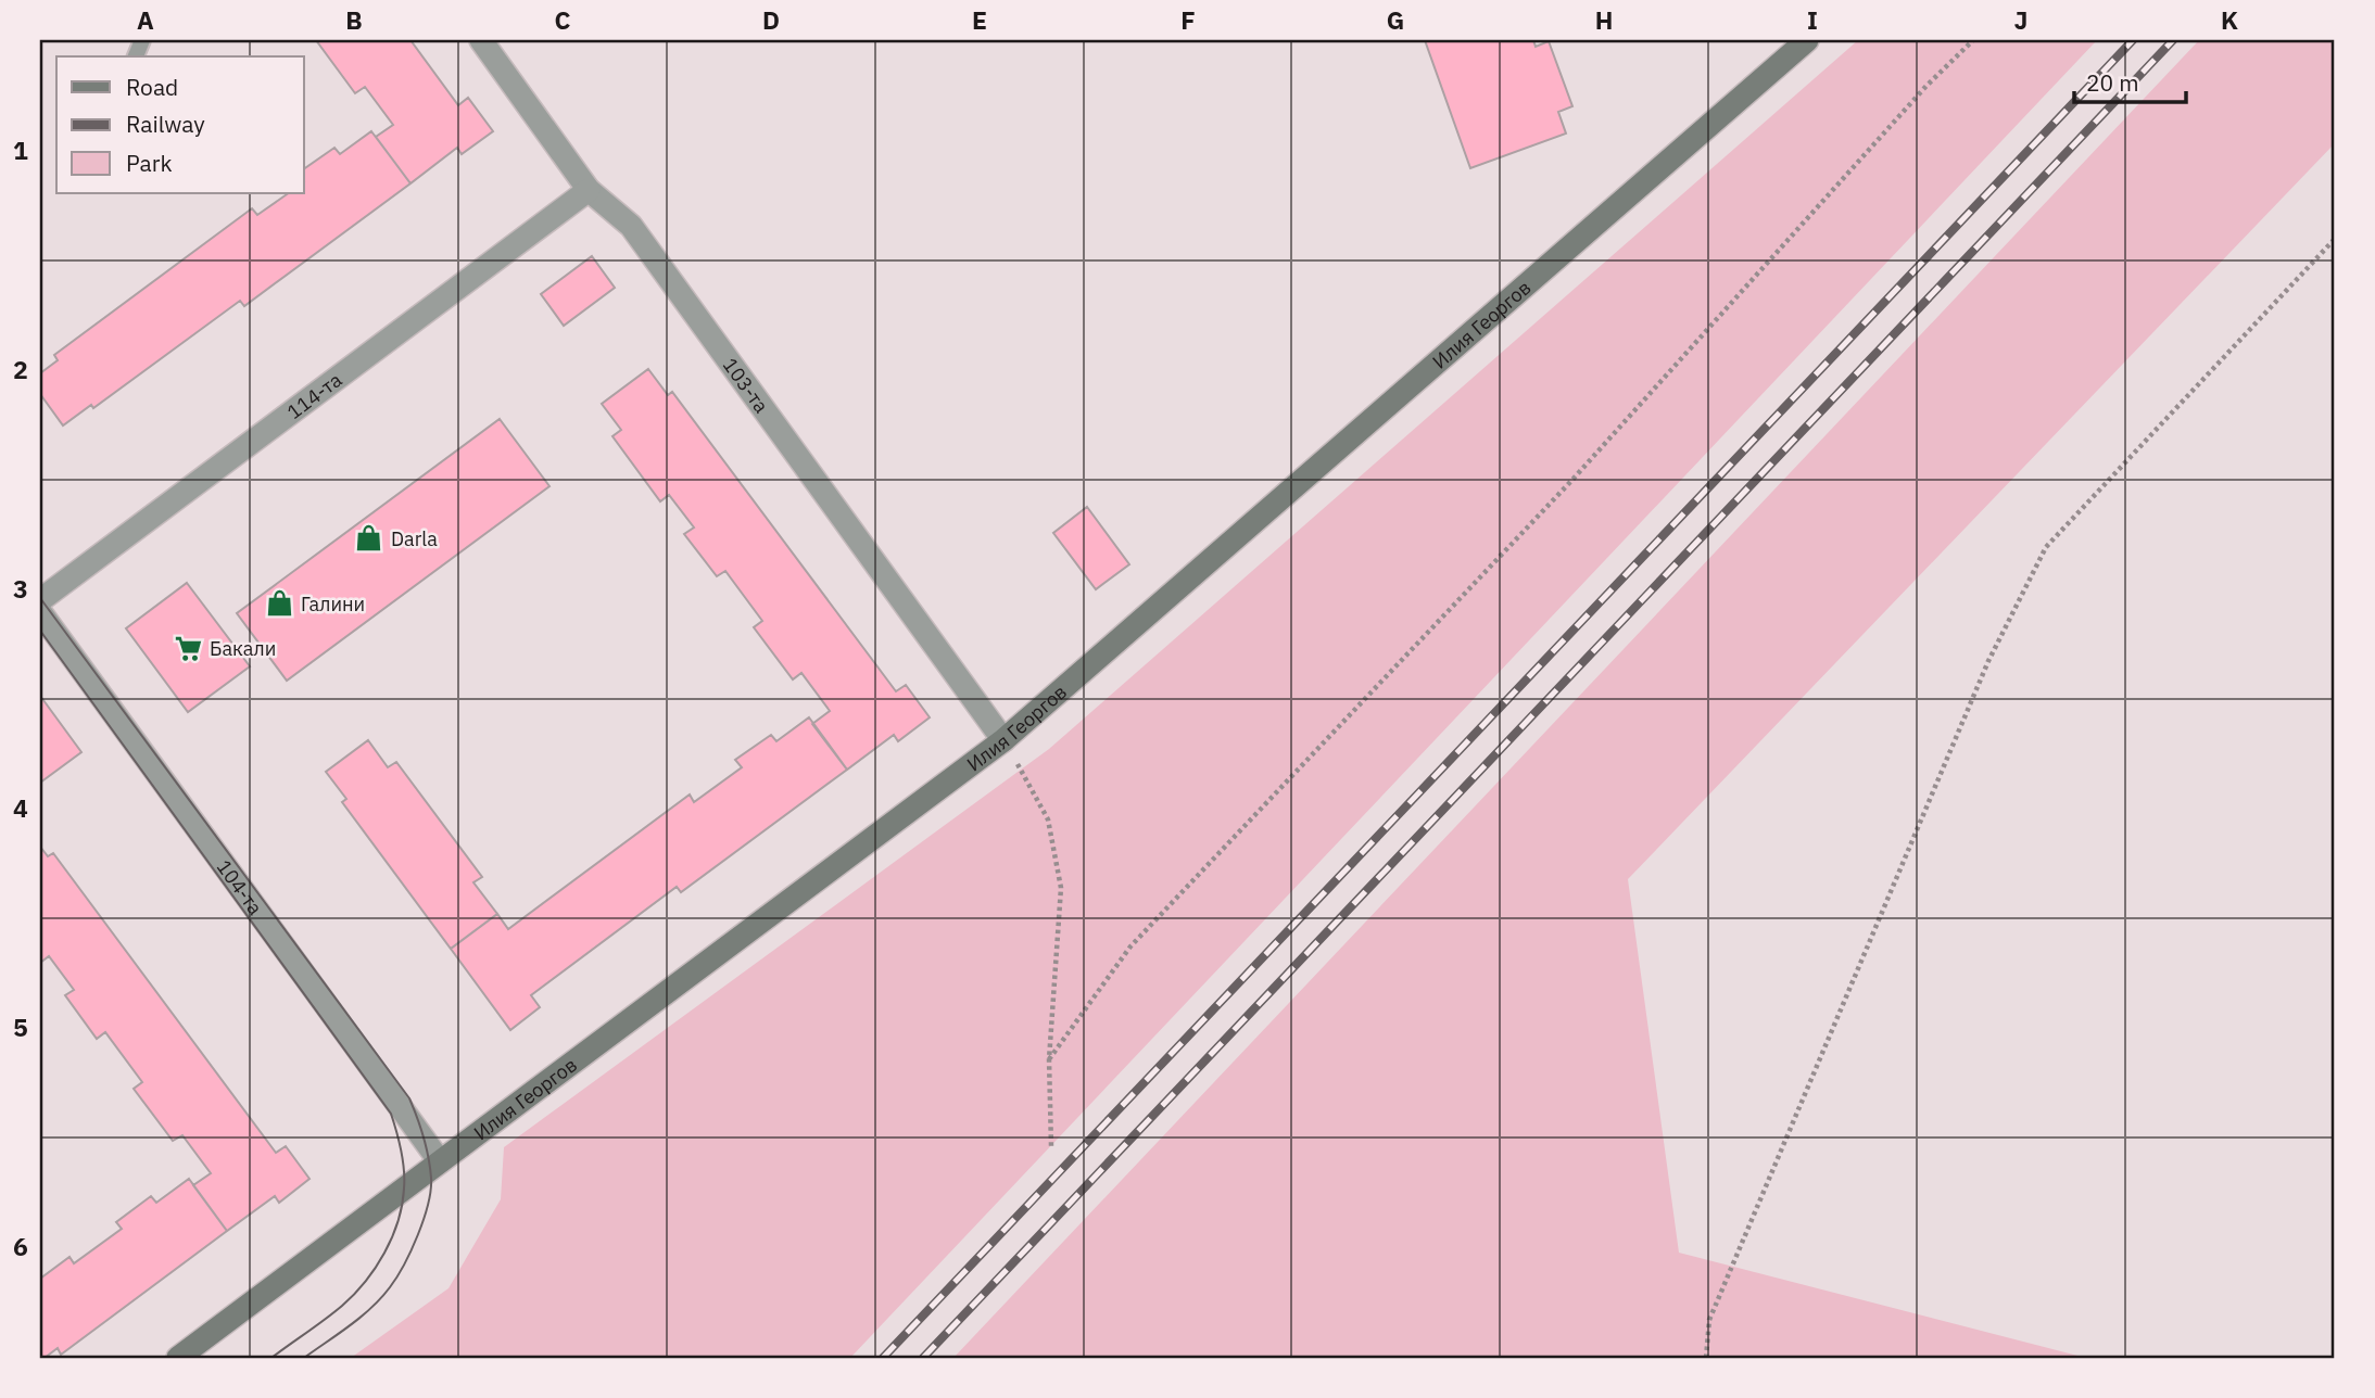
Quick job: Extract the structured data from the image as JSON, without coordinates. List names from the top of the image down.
{
  "streets": {
    "street": [
      "Илия Георгов",
      "103-та",
      "114-та",
      "104-та"
    ]
  },
  "crossings": [
    ["Илия Георгов", "103-та"],
    ["Илия Георгов", "104-та"],
    ["103-та", "114-та"]
  ],
  "places": {
    "shop": ["Darla", "Галини"],
    "supermarket": ["Бакали"]
  },
  "legend": ["Road", "Railway", "Park"],
  "scale_bar": "20 m",
  "grid": {
    "columns": [
      "A",
      "B",
      "C",
      "D",
      "E",
      "F",
      "G",
      "H",
      "I",
      "J",
      "K"
    ],
    "rows": [
      "1",
      "2",
      "3",
      "4",
      "5",
      "6"
    ]
  }
}
